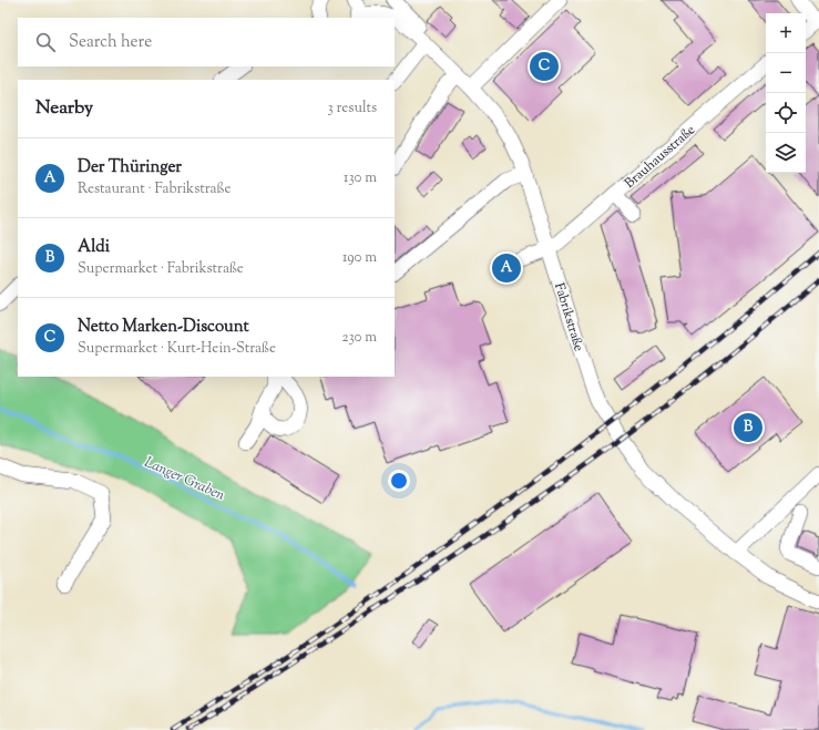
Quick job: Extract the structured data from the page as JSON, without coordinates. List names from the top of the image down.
{
  "streets": {
    "street": ["Brauhausstraße", "Fabrikstraße"]
  },
  "crossings": [
    ["Brauhausstraße", "Fabrikstraße"]
  ],
  "water": ["Langer Graben"],
  "page": {
    "map_buttons": ["+", "−"],
    "search": "Search here",
    "pins": ["C", "A", "B"],
    "heading": ["Nearby", "3 results"],
    "list": [
      {
        "mark": "A",
        "name": "Der Thüringer",
        "note": "Restaurant · Fabrikstraße",
        "value": "130 m"
      },
      {
        "mark": "B",
        "name": "Aldi",
        "note": "Supermarket · Fabrikstraße",
        "value": "190 m"
      },
      {
        "mark": "C",
        "name": "Netto Marken-Discount",
        "note": "Supermarket · Kurt-Hein-Straße",
        "value": "230 m"
      }
    ]
  }
}
